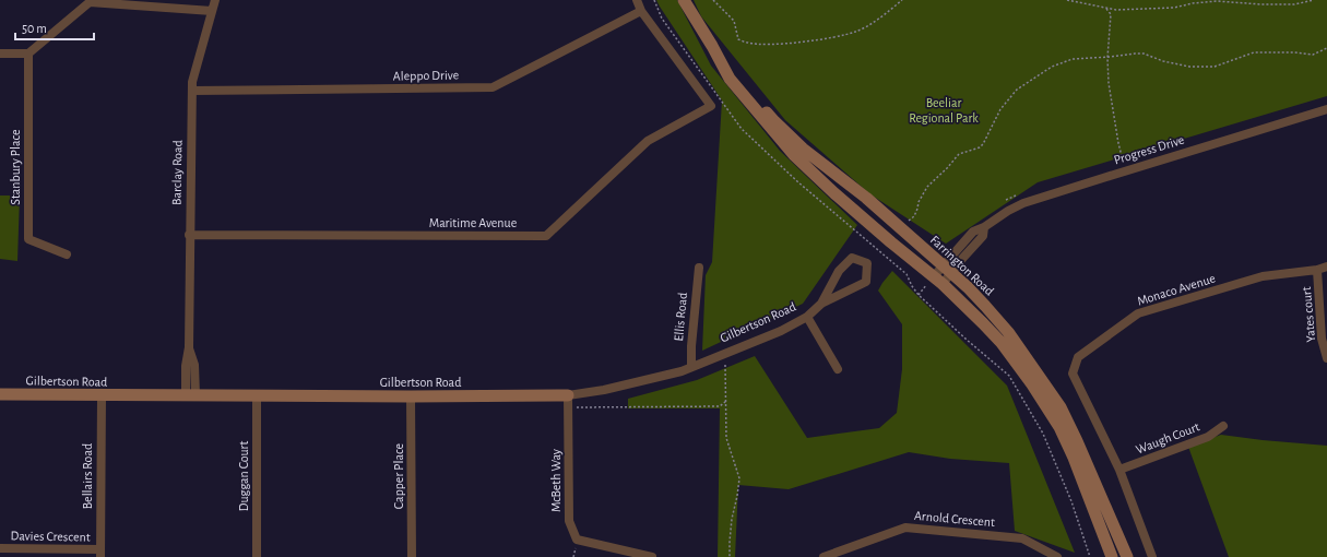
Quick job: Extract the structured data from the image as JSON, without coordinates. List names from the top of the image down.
{
  "streets": {
    "main road": ["Farrington Road", "Gilbertson Road"],
    "street": [
      "Aleppo Drive",
      "Progress Drive",
      "Stanbury Place",
      "Barclay Road",
      "Maritime Avenue",
      "Monaco Avenue",
      "Yates court",
      "Ellis Road",
      "Waugh Court",
      "Bellairs Road",
      "Duggan Court",
      "Capper Place",
      "McBeth Way",
      "Arnold Crescent",
      "Davies Crescent"
    ]
  },
  "crossings": [
    ["Aleppo Drive", "Barclay Road"],
    ["Aleppo Drive", "Maritime Avenue"],
    ["Progress Drive", "Farrington Road"],
    ["Barclay Road", "Maritime Avenue"],
    ["Barclay Road", "Gilbertson Road"],
    ["Monaco Avenue", "Yates court"],
    ["Monaco Avenue", "Waugh Court"],
    ["Ellis Road", "Gilbertson Road"],
    ["Gilbertson Road", "Bellairs Road"],
    ["Gilbertson Road", "Duggan Court"],
    ["Gilbertson Road", "Capper Place"],
    ["Gilbertson Road", "McBeth Way"],
    ["Bellairs Road", "Davies Crescent"]
  ],
  "parks": ["Beeliar Regional Park"],
  "scale_bar": "50 m"
}
